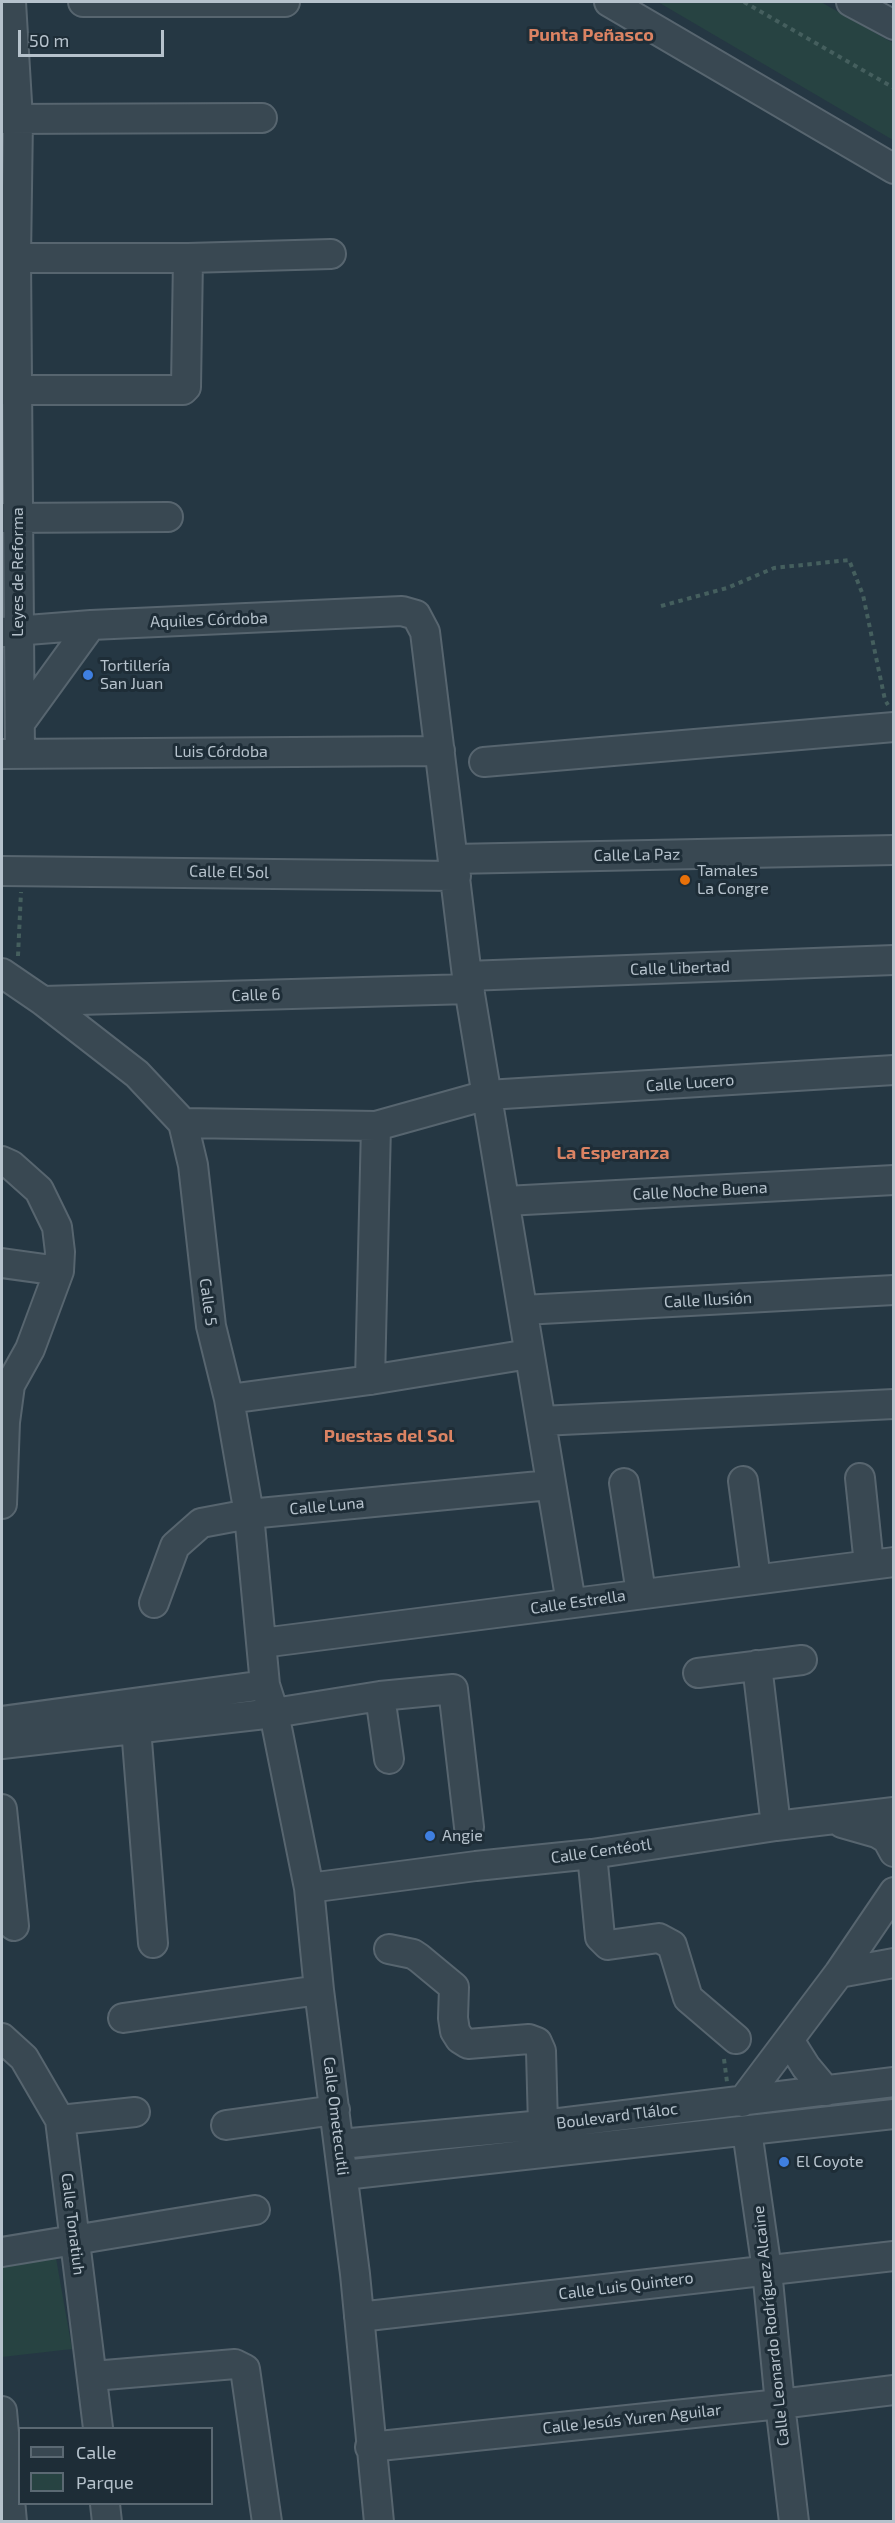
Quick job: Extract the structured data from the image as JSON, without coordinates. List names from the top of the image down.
{
  "streets": {
    "street": [
      "Leyes de Reforma",
      "Aquiles Córdoba",
      "Luis Córdoba",
      "Calle La Paz",
      "Calle El Sol",
      "Calle Libertad",
      "Calle 6",
      "Calle Lucero",
      "Calle Noche Buena",
      "Calle Ilusión",
      "Calle 5",
      "Calle Luna",
      "Calle Estrella",
      "Calle Centéotl",
      "Calle Ometecutli",
      "Boulevard Tláloc",
      "Calle Tonatiuh",
      "Calle Luis Quintero",
      "Calle Leonardo Rodríguez Alcaine",
      "Calle Jesús Yuren Aguilar"
    ]
  },
  "crossings": [
    ["Leyes de Reforma", "Aquiles Córdoba"],
    ["Leyes de Reforma", "Luis Córdoba"],
    ["Aquiles Córdoba", "Luis Córdoba"],
    ["Calle La Paz", "Calle El Sol"],
    ["Calle Libertad", "Calle 6"],
    ["Calle Lucero", "Calle 5"],
    ["Calle 5", "Calle Luna"],
    ["Calle 5", "Calle Estrella"],
    ["Calle 5", "Calle Ometecutli"],
    ["Calle Centéotl", "Calle Ometecutli"],
    ["Calle Ometecutli", "Boulevard Tláloc"],
    ["Calle Ometecutli", "Calle Luis Quintero"],
    ["Calle Ometecutli", "Calle Jesús Yuren Aguilar"],
    ["Boulevard Tláloc", "Calle Leonardo Rodríguez Alcaine"],
    ["Calle Luis Quintero", "Calle Leonardo Rodríguez Alcaine"],
    ["Calle Leonardo Rodríguez Alcaine", "Calle Jesús Yuren Aguilar"]
  ],
  "districts": ["Punta Peñasco", "La Esperanza", "Puestas del Sol"],
  "places": [
    "Tortillería San Juan",
    "Tamales La Congre",
    "Angie",
    "El Coyote"
  ],
  "legend": ["Calle", "Parque"],
  "scale_bar": "50 m"
}
